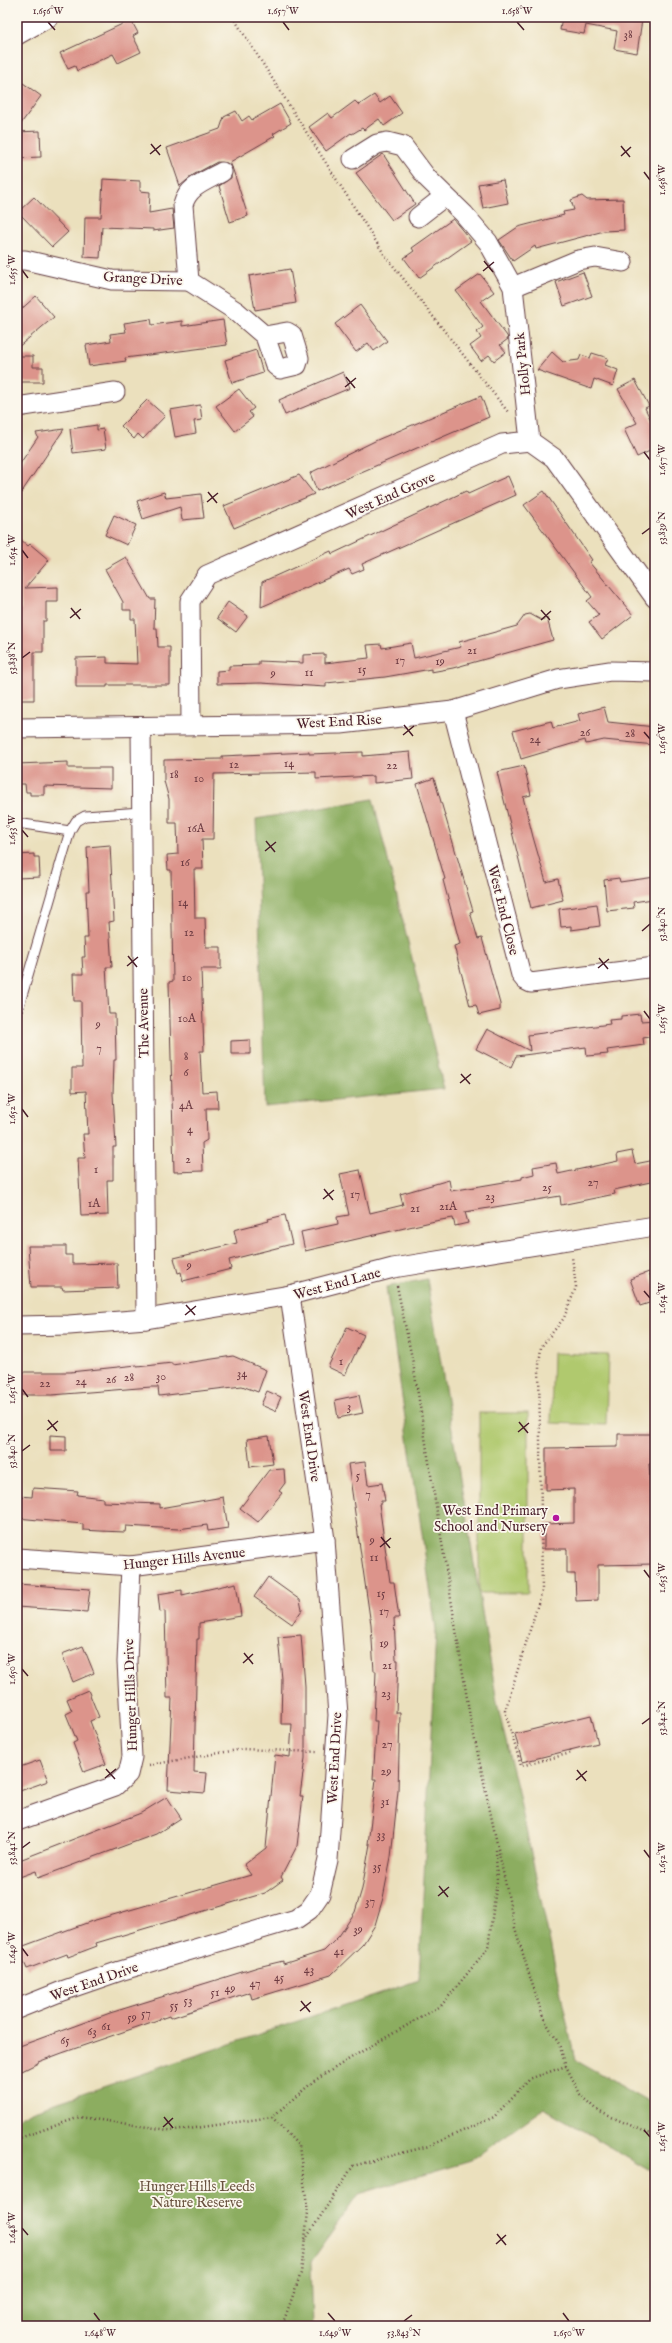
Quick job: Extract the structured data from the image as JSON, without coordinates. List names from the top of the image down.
{
  "streets": {
    "street": [
      "Grange Drive",
      "Holly Park",
      "West End Grove",
      "West End Rise",
      "West End Close",
      "The Avenue",
      "West End Lane",
      "West End Drive",
      "Hunger Hills Avenue",
      "Hunger Hills Drive"
    ]
  },
  "crossings": [
    ["Holly Park", "West End Grove"],
    ["West End Grove", "West End Rise"],
    ["West End Rise", "West End Close"],
    ["West End Rise", "The Avenue"],
    ["The Avenue", "West End Lane"],
    ["West End Lane", "West End Drive"],
    ["West End Drive", "Hunger Hills Avenue"],
    ["Hunger Hills Avenue", "Hunger Hills Drive"]
  ],
  "parks": ["Hunger Hills Leeds Nature Reserve"],
  "places": ["West End Primary School and Nursery"],
  "house_numbers": [
    "38",
    "21",
    "17",
    "19",
    "15",
    "11",
    "9",
    "26",
    "28",
    "24",
    "14",
    "12",
    "22",
    "18",
    "10",
    "16A",
    "16",
    "14",
    "12",
    "10",
    "10A",
    "9",
    "7",
    "8",
    "6",
    "4A",
    "4",
    "2",
    "1",
    "27",
    "25",
    "17",
    "23",
    "1A",
    "21A",
    "21",
    "9",
    "1",
    "34",
    "30",
    "28",
    "26",
    "24",
    "22",
    "3",
    "5",
    "7",
    "9",
    "11",
    "15",
    "17",
    "19",
    "21",
    "23",
    "27",
    "29",
    "31",
    "33",
    "35",
    "37",
    "39",
    "41",
    "43",
    "45",
    "47",
    "49",
    "51",
    "53",
    "55",
    "57",
    "59",
    "61",
    "63",
    "65"
  ],
  "coordinates": [
    "1.656°W",
    "1.657°W",
    "1.658°W",
    "1.655°W",
    "53.839°N",
    "1.654°W",
    "53.838°N",
    "1.653°W",
    "53.840°N",
    "1.652°W",
    "1.651°W",
    "1.650°W",
    "53.842°N",
    "53.841°N",
    "1.649°W",
    "1.648°W",
    "53.843°N"
  ]
}
